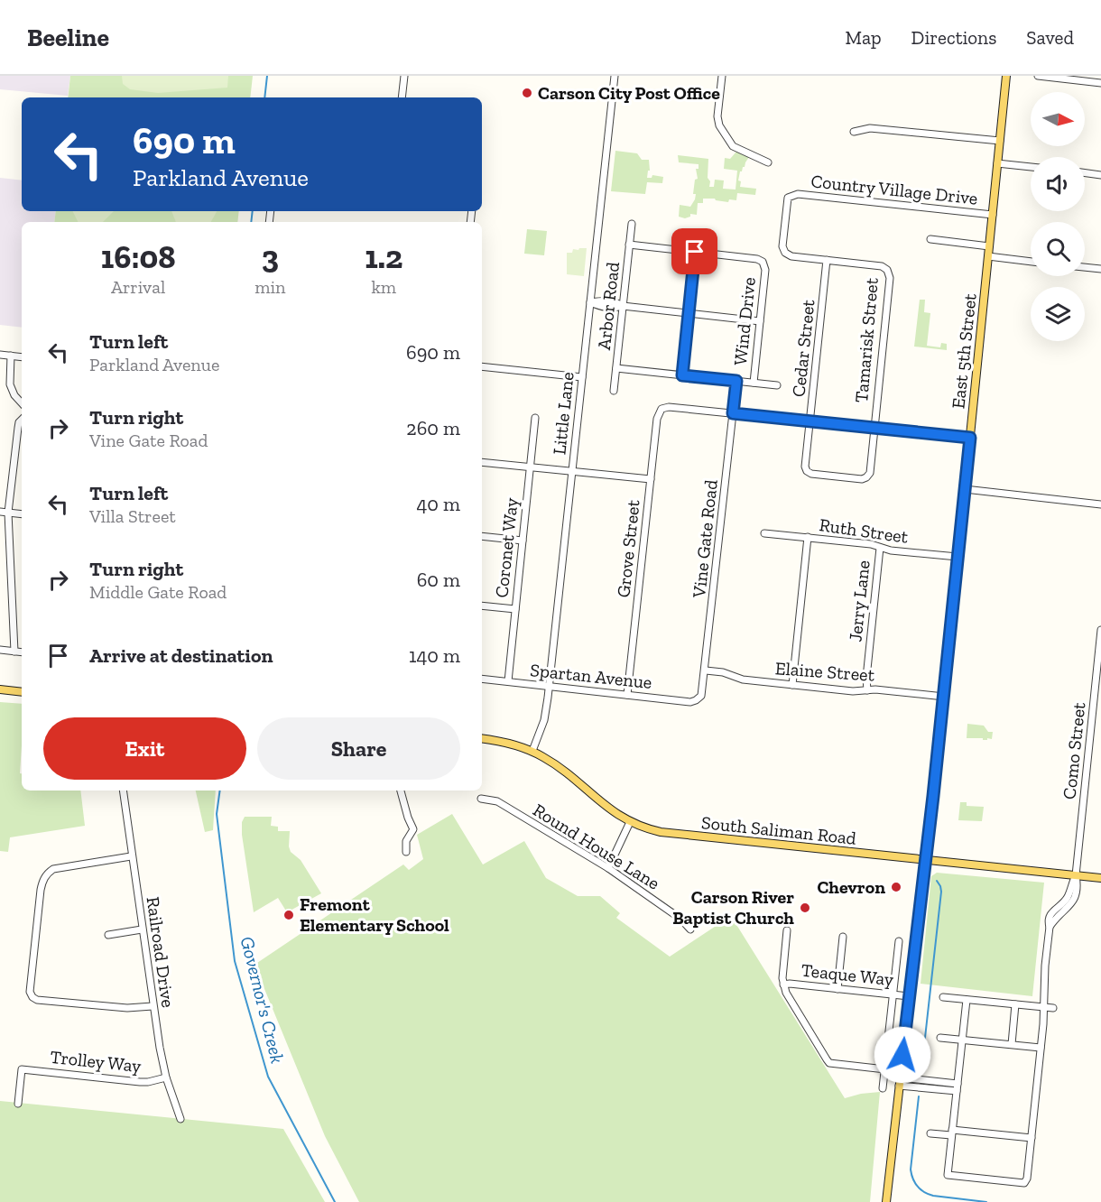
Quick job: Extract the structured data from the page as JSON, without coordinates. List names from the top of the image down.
{
  "streets": {
    "main road": ["East 5th Street", "South Saliman Road"],
    "street": [
      "Country Village Drive",
      "Arbor Road",
      "Wind Drive",
      "Tamarisk Street",
      "Cedar Street",
      "Little Lane",
      "Ruth Street",
      "Vine Gate Road",
      "Coronet Way",
      "Grove Street",
      "Jerry Lane",
      "Elaine Street",
      "Spartan Avenue",
      "Como Street",
      "Round House Lane",
      "Railroad Drive",
      "Teaque Way",
      "Trolley Way"
    ]
  },
  "crossings": [
    ["Country Village Drive", "Tamarisk Street"],
    ["Country Village Drive", "Cedar Street"],
    ["Country Village Drive", "East 5th Street"],
    ["Tamarisk Street", "Cedar Street"],
    ["East 5th Street", "Ruth Street"],
    ["East 5th Street", "Elaine Street"],
    ["East 5th Street", "South Saliman Road"],
    ["East 5th Street", "Teaque Way"],
    ["Little Lane", "Spartan Avenue"],
    ["Little Lane", "South Saliman Road"],
    ["Ruth Street", "Jerry Lane"],
    ["Vine Gate Road", "Grove Street"],
    ["Vine Gate Road", "Elaine Street"],
    ["Vine Gate Road", "Spartan Avenue"],
    ["Coronet Way", "Spartan Avenue"],
    ["Grove Street", "Spartan Avenue"],
    ["Jerry Lane", "Elaine Street"],
    ["Como Street", "South Saliman Road"],
    ["Railroad Drive", "Trolley Way"]
  ],
  "water": ["Governor's Creek"],
  "places": [
    "Carson City Post Office",
    "Chevron",
    "Carson River Baptist Church",
    "Fremont Elementary School"
  ],
  "north": "right",
  "page": {
    "header": "Beeline",
    "nav": ["Map", "Directions", "Saved"],
    "turn": ["690 m", "Parkland Avenue"],
    "eta": [
      "16:08",
      "Arrival",
      "3",
      "min",
      "1.2",
      "km"
    ],
    "list": [
      {
        "name": "Turn left",
        "note": "Parkland Avenue",
        "value": "690 m"
      },
      {
        "name": "Turn right",
        "note": "Vine Gate Road",
        "value": "260 m"
      },
      {
        "name": "Turn left",
        "note": "Villa Street",
        "value": "40 m"
      },
      {
        "name": "Turn right",
        "note": "Middle Gate Road",
        "value": "60 m"
      },
      {
        "name": "Arrive at destination",
        "value": "140 m"
      }
    ],
    "buttons": ["Exit", "Share"]
  }
}
